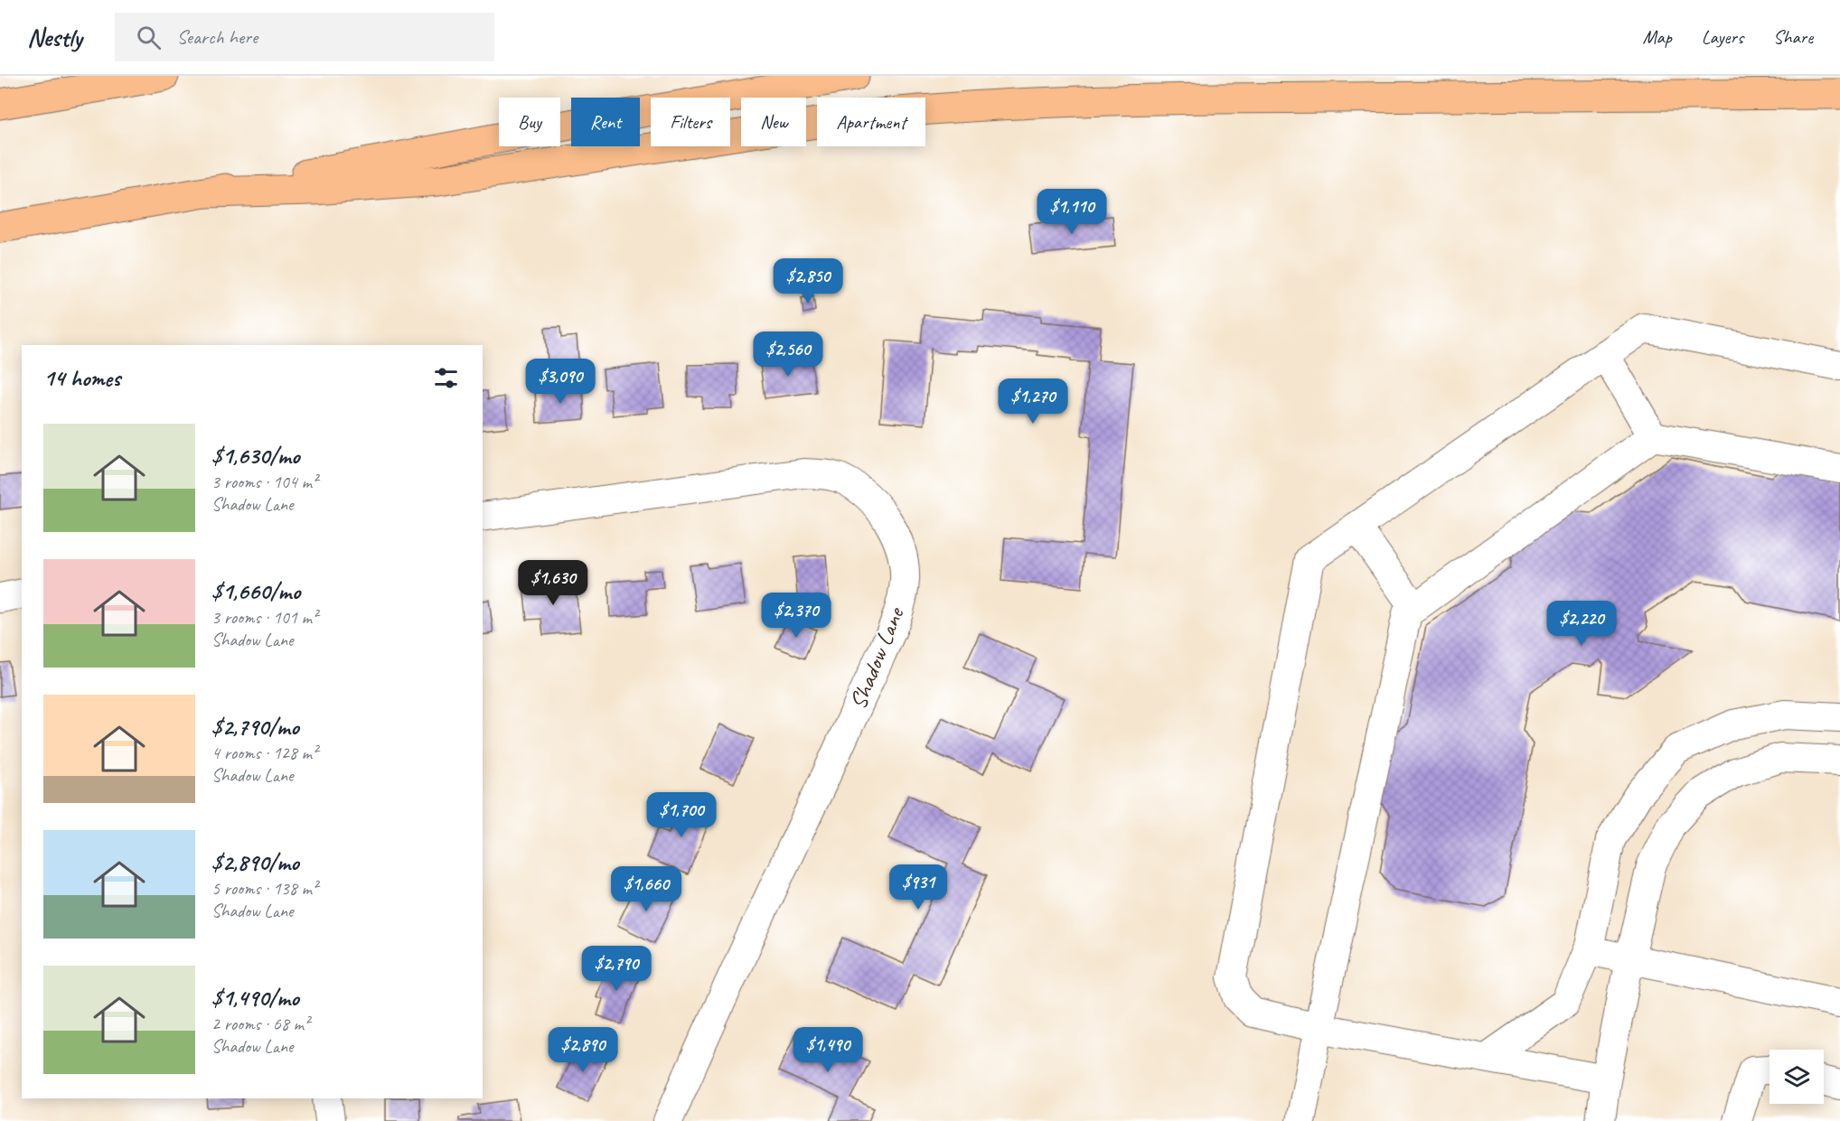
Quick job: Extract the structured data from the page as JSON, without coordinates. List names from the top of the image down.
{
  "streets": {
    "street": ["Shadow Lane"]
  },
  "page": {
    "header": "Nestly",
    "search": "Search here",
    "nav": ["Map", "Layers", "Share"],
    "chip": [
      "Buy",
      "Rent",
      "Filters",
      "New",
      "Apartment"
    ],
    "price": [
      "$1,110",
      "$2,850",
      "$2,560",
      "$3,090",
      "$1,270",
      "$1,630",
      "$2,370",
      "$2,220",
      "$1,700",
      "$931",
      "$1,660",
      "$2,790",
      "$2,890",
      "$1,490"
    ],
    "heading": "14 homes",
    "list": [
      {
        "name": "$1,630/mo",
        "note": "3 rooms · 104 m² · Shadow Lane"
      },
      {
        "name": "$1,660/mo",
        "note": "3 rooms · 101 m² · Shadow Lane"
      },
      {
        "name": "$2,790/mo",
        "note": "4 rooms · 128 m² · Shadow Lane"
      },
      {
        "name": "$2,890/mo",
        "note": "5 rooms · 138 m² · Shadow Lane"
      },
      {
        "name": "$1,490/mo",
        "note": "2 rooms · 68 m² · Shadow Lane"
      }
    ]
  }
}
